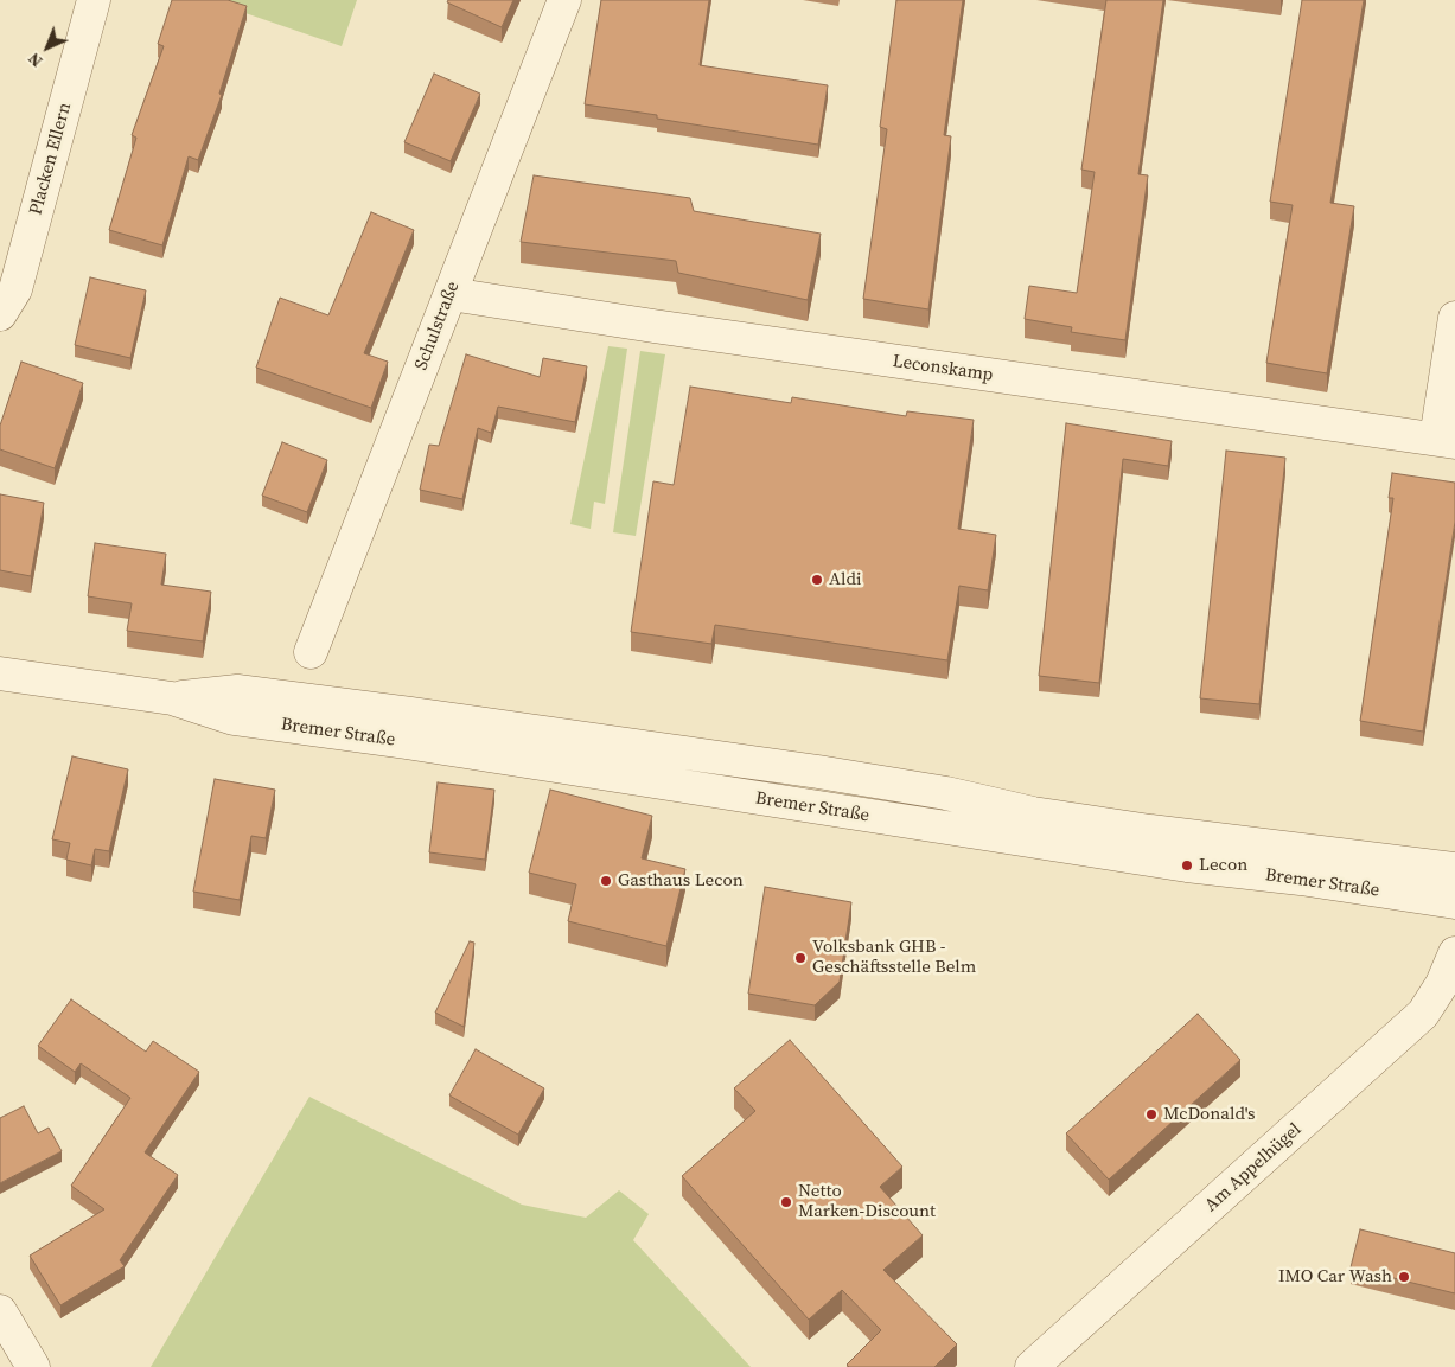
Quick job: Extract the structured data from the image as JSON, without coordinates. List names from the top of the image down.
{
  "streets": {
    "street": [
      "Placken Ellern",
      "Schulstraße",
      "Leconskamp",
      "Bremer Straße",
      "Am Appelhügel"
    ]
  },
  "crossings": [
    ["Schulstraße", "Leconskamp"]
  ],
  "places": [
    "Aldi",
    "Lecon",
    "Gasthaus Lecon",
    "Volksbank GHB - Geschäftsstelle Belm",
    "McDonald's",
    "Netto Marken-Discount",
    "IMO Car Wash"
  ],
  "north": "bottom left"
}
